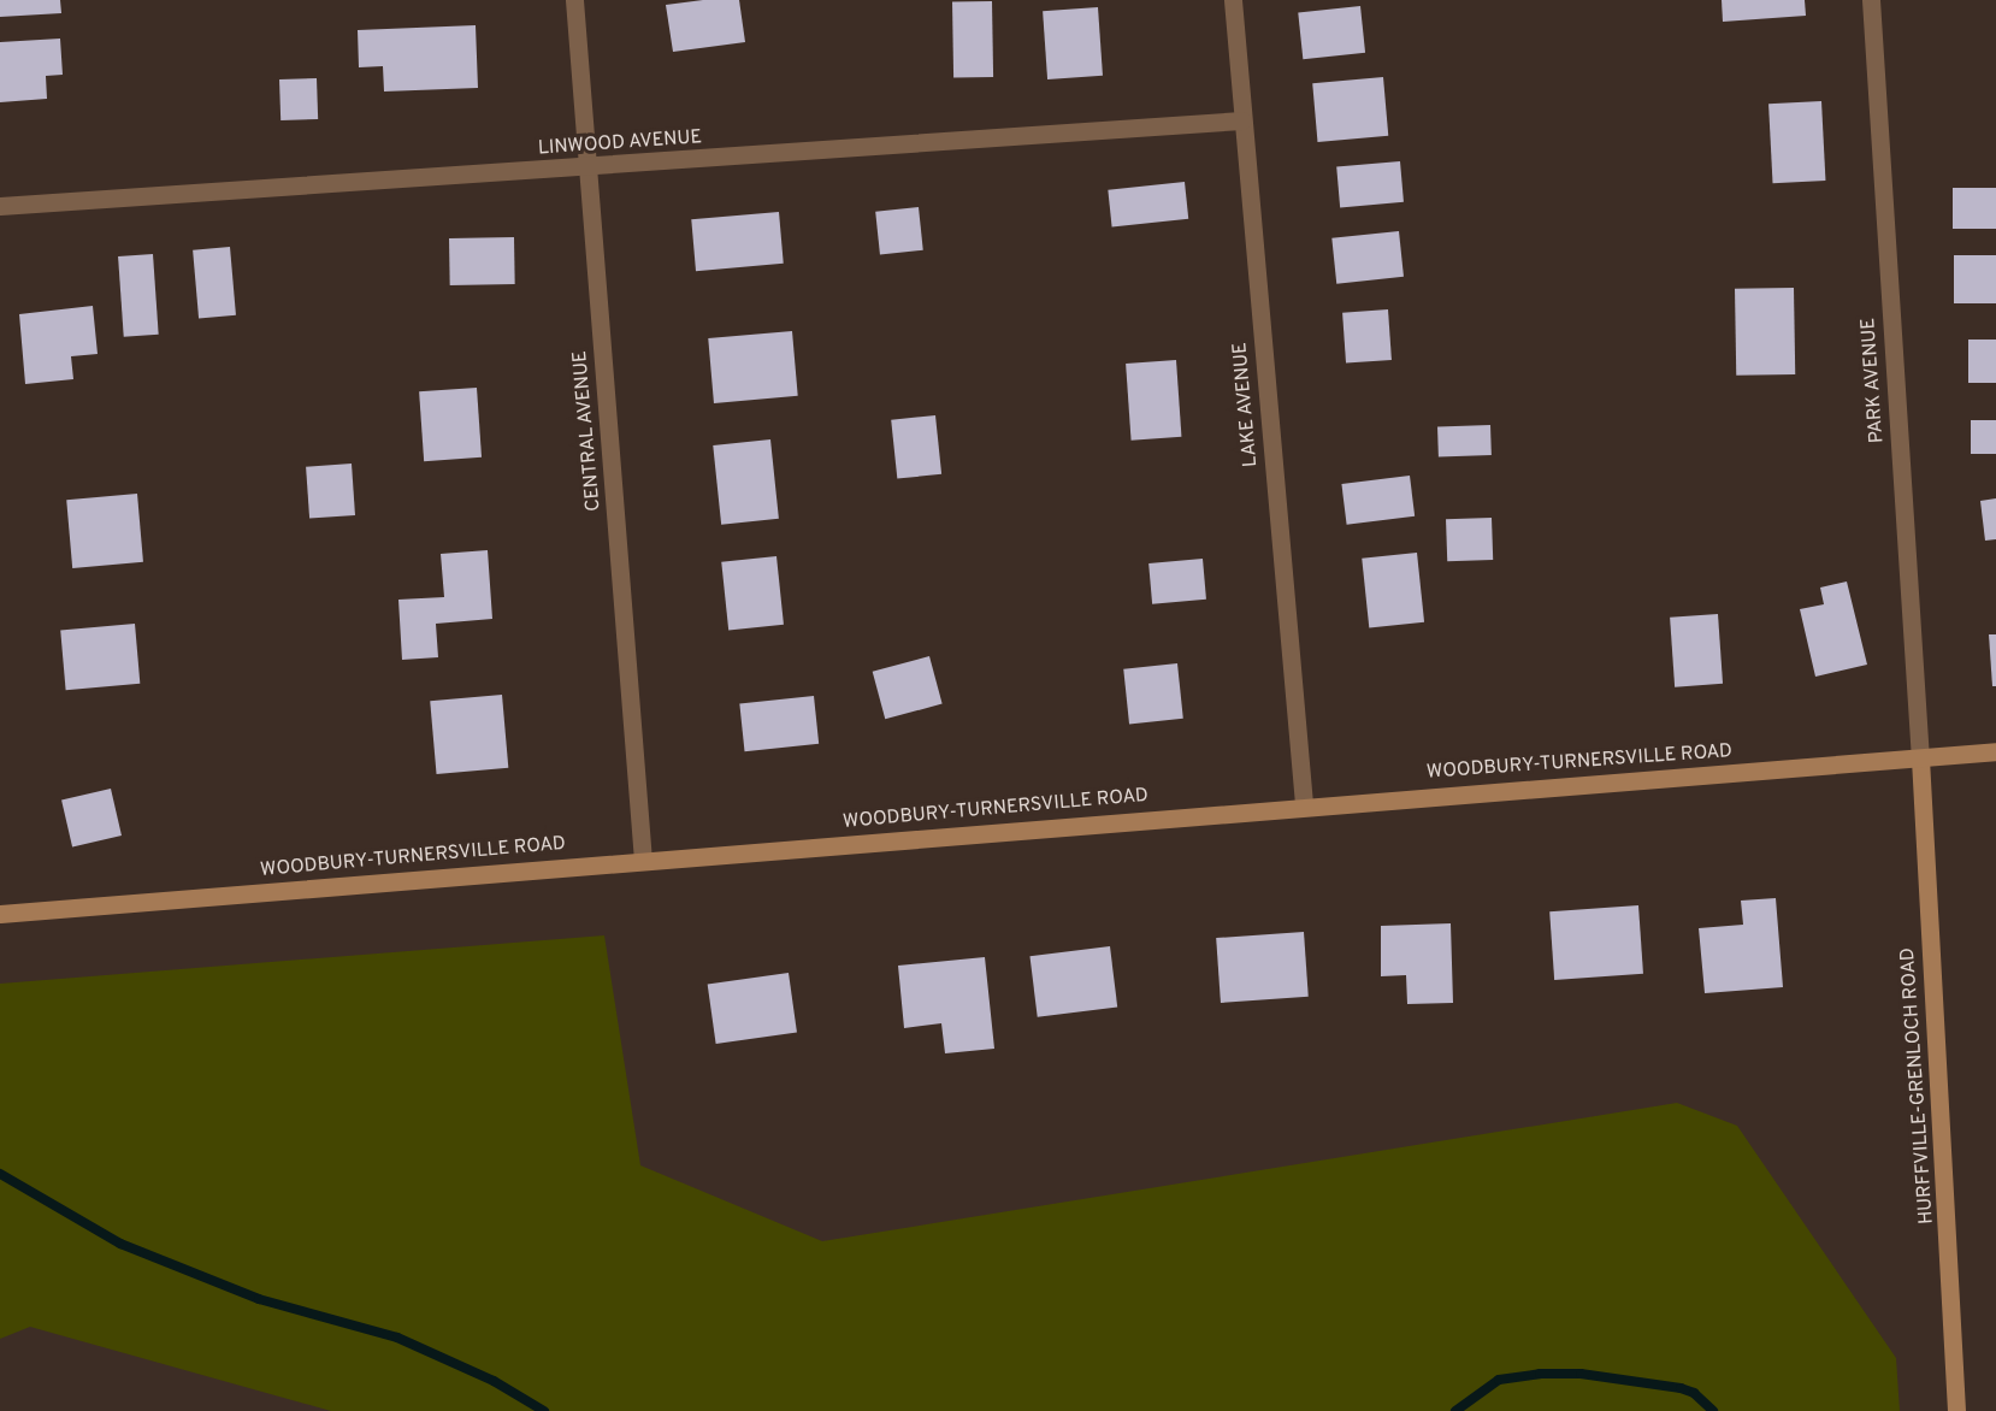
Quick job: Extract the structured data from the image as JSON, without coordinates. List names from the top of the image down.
{
  "streets": {
    "main road": ["WOODBURY-TURNERSVILLE ROAD", "HURFFVILLE-GRENLOCH ROAD"],
    "street": [
      "LINWOOD AVENUE",
      "PARK AVENUE",
      "LAKE AVENUE",
      "CENTRAL AVENUE"
    ]
  },
  "crossings": [
    ["LINWOOD AVENUE", "LAKE AVENUE"],
    ["LINWOOD AVENUE", "CENTRAL AVENUE"],
    ["PARK AVENUE", "WOODBURY-TURNERSVILLE ROAD"],
    ["PARK AVENUE", "HURFFVILLE-GRENLOCH ROAD"],
    ["LAKE AVENUE", "WOODBURY-TURNERSVILLE ROAD"],
    ["CENTRAL AVENUE", "WOODBURY-TURNERSVILLE ROAD"],
    ["WOODBURY-TURNERSVILLE ROAD", "HURFFVILLE-GRENLOCH ROAD"]
  ]
}
